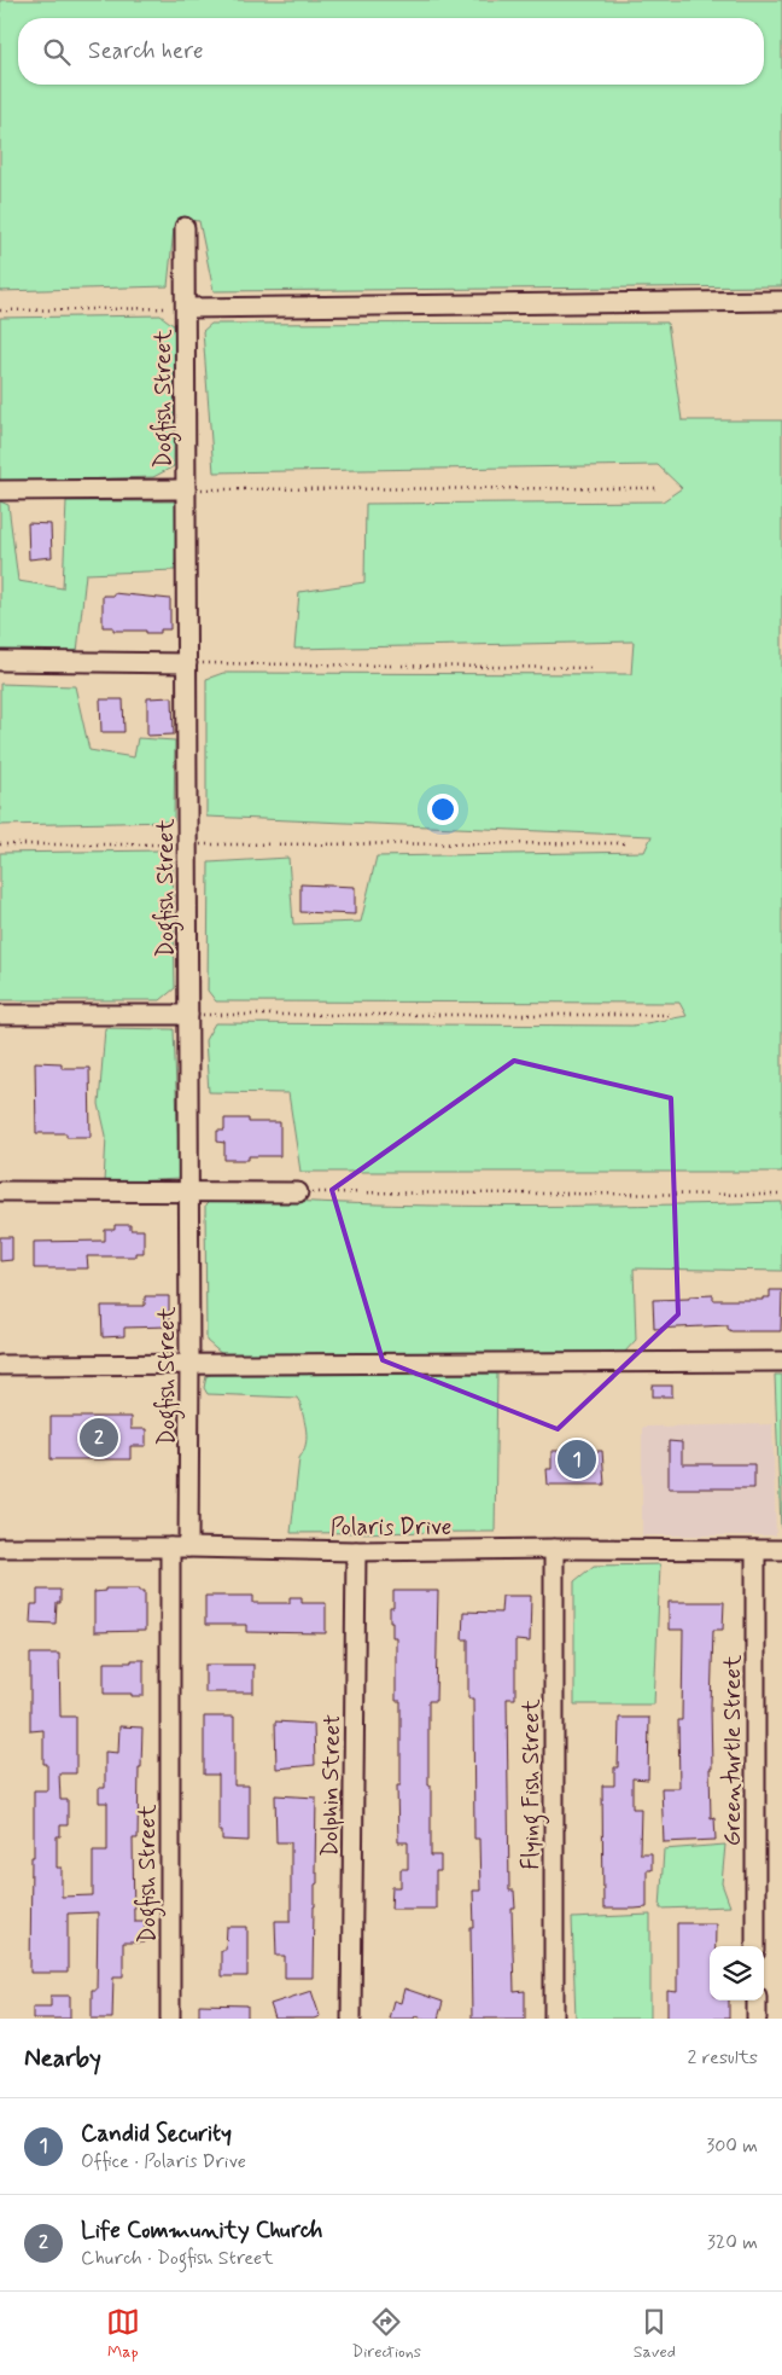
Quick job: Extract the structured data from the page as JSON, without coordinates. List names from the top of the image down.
{
  "streets": {
    "street": [
      "Dogfish Street",
      "Polaris Drive",
      "Greenturtle Street",
      "Flying Fish Street",
      "Dolphin Street"
    ]
  },
  "crossings": [
    ["Dogfish Street", "Polaris Drive"],
    ["Polaris Drive", "Greenturtle Street"],
    ["Polaris Drive", "Flying Fish Street"],
    ["Polaris Drive", "Dolphin Street"]
  ],
  "page": {
    "search": "Search here",
    "pins": ["2", "1"],
    "heading": ["Nearby", "2 results"],
    "list": [
      {
        "mark": "1",
        "name": "Candid Security",
        "note": "Office · Polaris Drive",
        "value": "300 m"
      },
      {
        "mark": "2",
        "name": "Life Community Church",
        "note": "Church · Dogfish Street",
        "value": "320 m"
      }
    ],
    "nav": ["Map", "Directions", "Saved"]
  }
}
